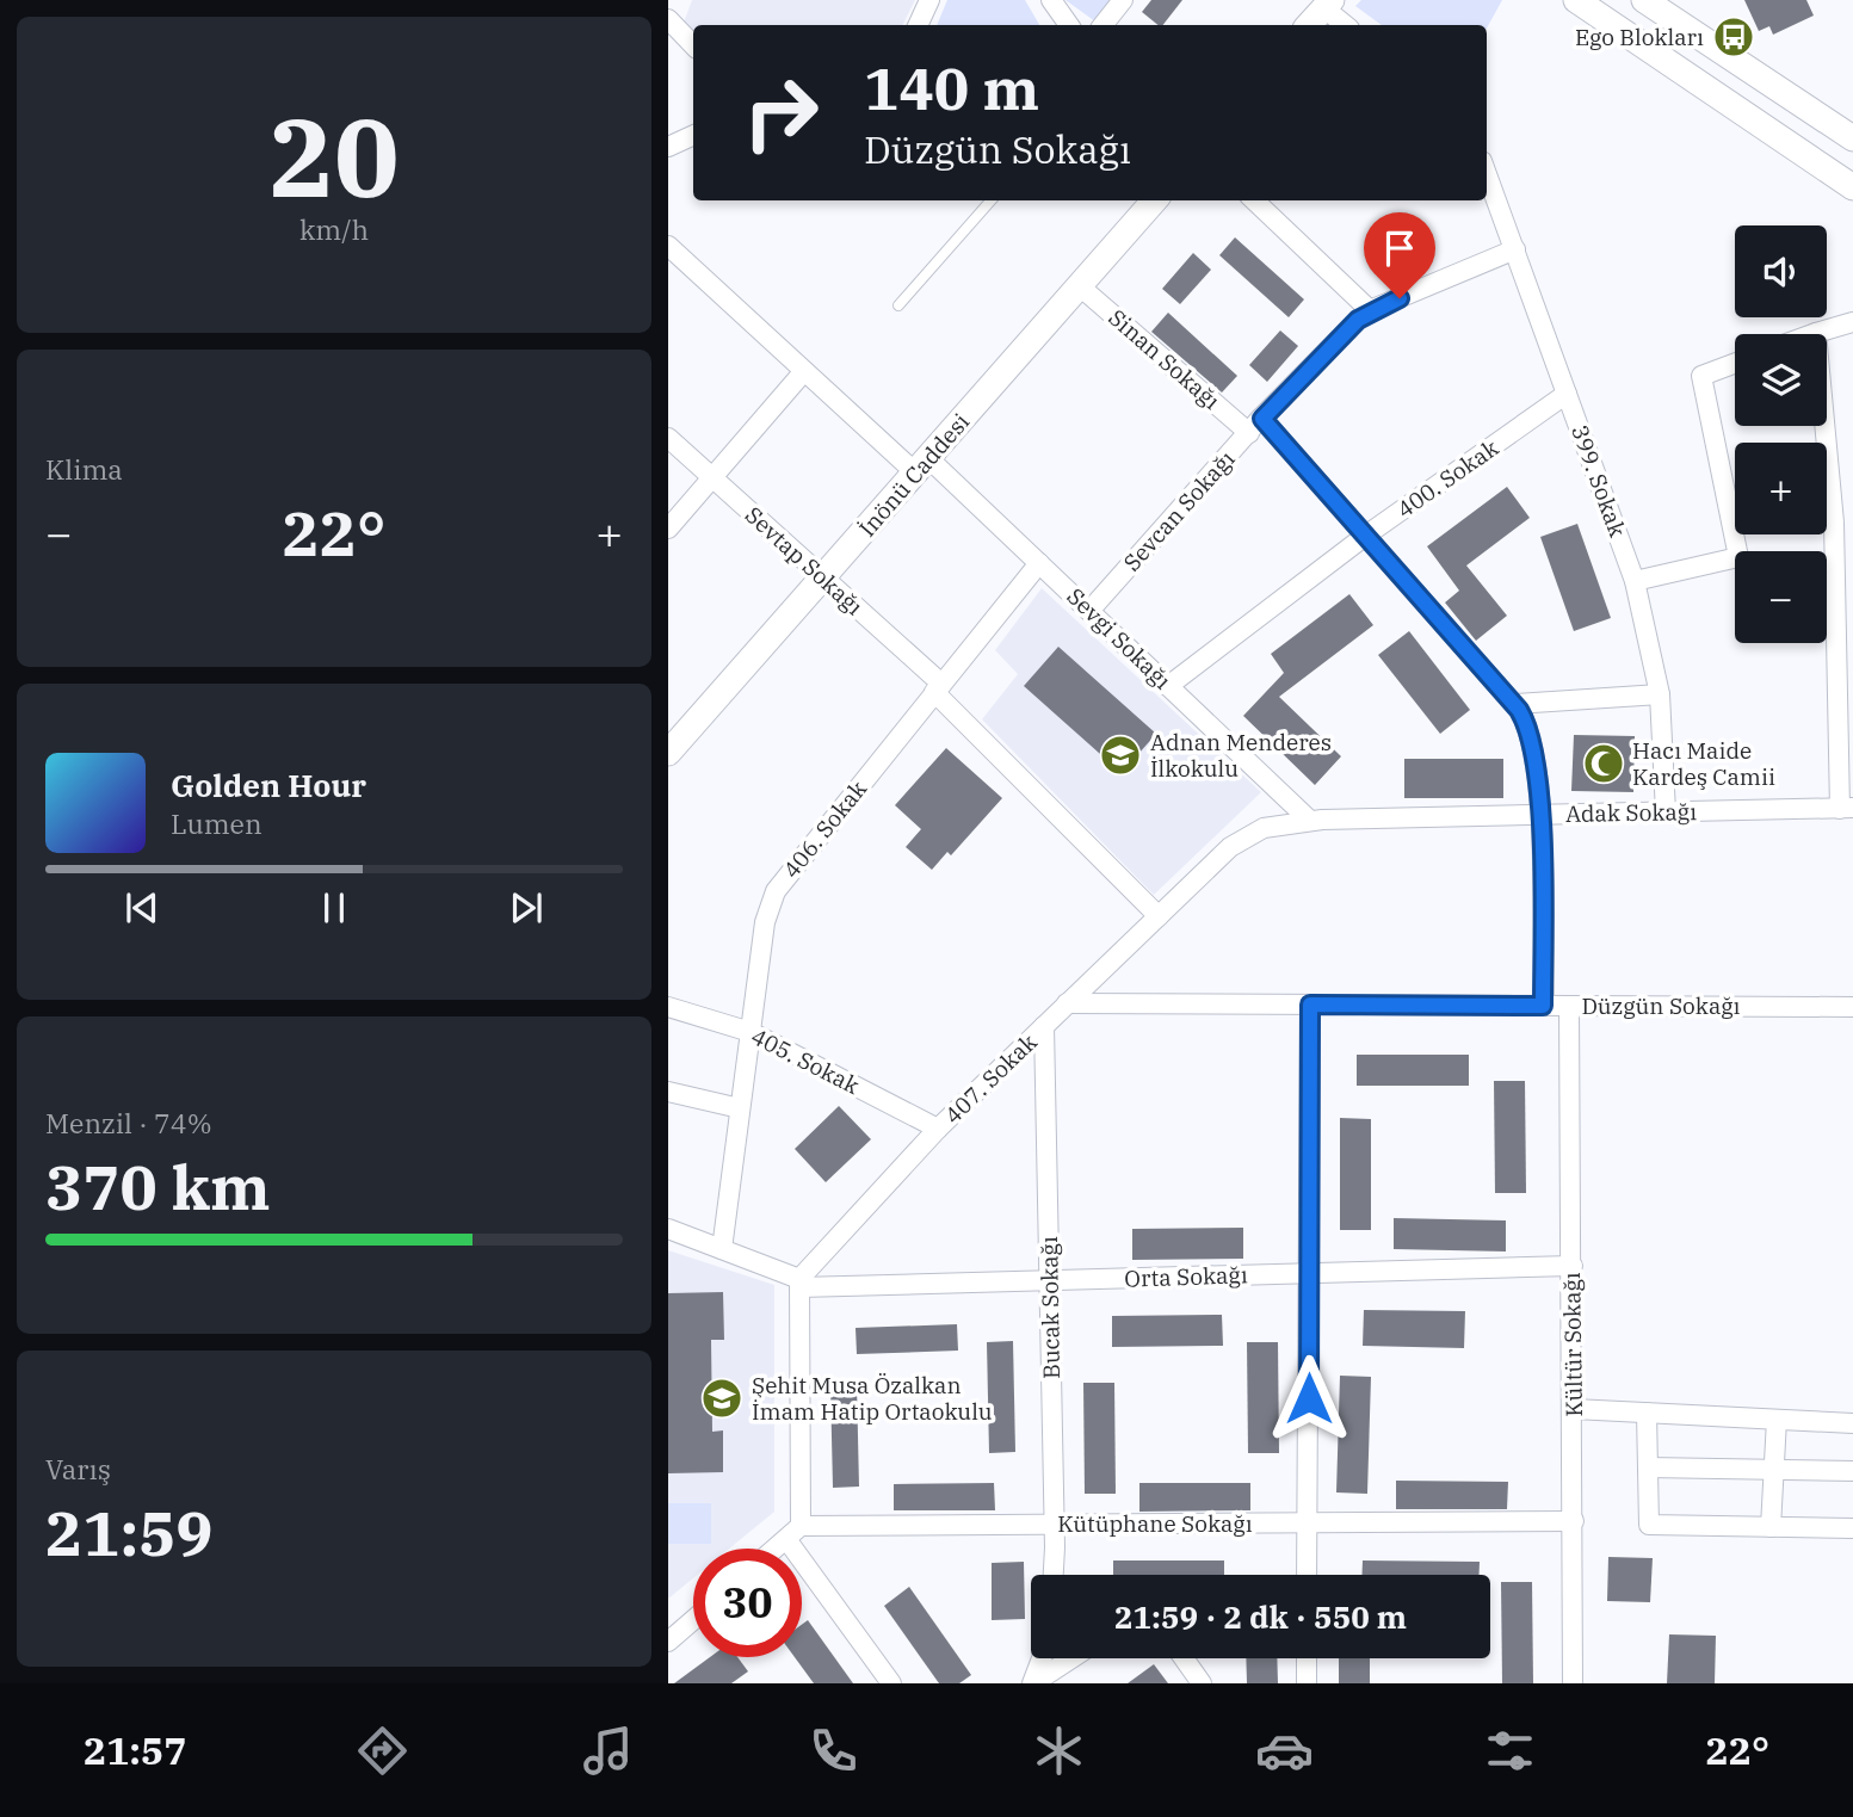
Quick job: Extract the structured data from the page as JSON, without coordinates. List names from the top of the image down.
{
  "streets": {
    "street": [
      "Sinan Sokağı",
      "İnönü Caddesi",
      "400. Sokak",
      "399. Sokak",
      "Sevcan Sokağı",
      "Sevtap Sokağı",
      "Sevgi Sokağı",
      "Adak Sokağı",
      "406. Sokak",
      "Düzgün Sokağı",
      "405. Sokak",
      "407. Sokak",
      "Orta Sokağı",
      "Bucak Sokağı",
      "Kültür Sokağı",
      "Kütüphane Sokağı"
    ]
  },
  "crossings": [
    ["Sinan Sokağı", "İnönü Caddesi"],
    ["Sinan Sokağı", "400. Sokak"],
    ["Sinan Sokağı", "Sevcan Sokağı"],
    ["Sinan Sokağı", "Adak Sokağı"],
    ["Sinan Sokağı", "Düzgün Sokağı"],
    ["İnönü Caddesi", "Sevtap Sokağı"],
    ["İnönü Caddesi", "Sevgi Sokağı"],
    ["400. Sokak", "399. Sokak"],
    ["400. Sokak", "Sevgi Sokağı"],
    ["399. Sokak", "Sevcan Sokağı"],
    ["399. Sokak", "Adak Sokağı"],
    ["Sevcan Sokağı", "Sevgi Sokağı"],
    ["Sevtap Sokağı", "406. Sokak"],
    ["Sevtap Sokağı", "407. Sokak"],
    ["Sevgi Sokağı", "Adak Sokağı"],
    ["Sevgi Sokağı", "406. Sokak"],
    ["Sevgi Sokağı", "407. Sokak"],
    ["Adak Sokağı", "407. Sokak"],
    ["406. Sokak", "405. Sokak"],
    ["Düzgün Sokağı", "407. Sokak"],
    ["Düzgün Sokağı", "Kültür Sokağı"],
    ["405. Sokak", "407. Sokak"],
    ["407. Sokak", "Orta Sokağı"],
    ["407. Sokak", "Bucak Sokağı"],
    ["Orta Sokağı", "Bucak Sokağı"],
    ["Orta Sokağı", "Kültür Sokağı"],
    ["Bucak Sokağı", "Kütüphane Sokağı"],
    ["Kültür Sokağı", "Kütüphane Sokağı"]
  ],
  "places": {
    "bus stop": ["Ego Blokları"],
    "school or university": ["Adnan Menderes İlkokulu", "Şehit Musa Özalkan İmam Hatip Ortaokulu"],
    "mosque": ["Hacı Maide Kardeş Camii"]
  },
  "page": {
    "tile": [
      ["20", "km/h"],
      "Klima",
      ["Menzil · 74%", "370 km"],
      ["Varış", "21:59"]
    ],
    "turn": ["140 m", "Düzgün Sokağı"],
    "map_buttons": ["+", "−"],
    "heat": ["−", "22°", "+"],
    "song": ["Golden Hour", "Lumen"],
    "limit": "30",
    "trip": "21:59 · 2 dk · 550 m",
    "tabs": ["21:57", "22°"]
  }
}
